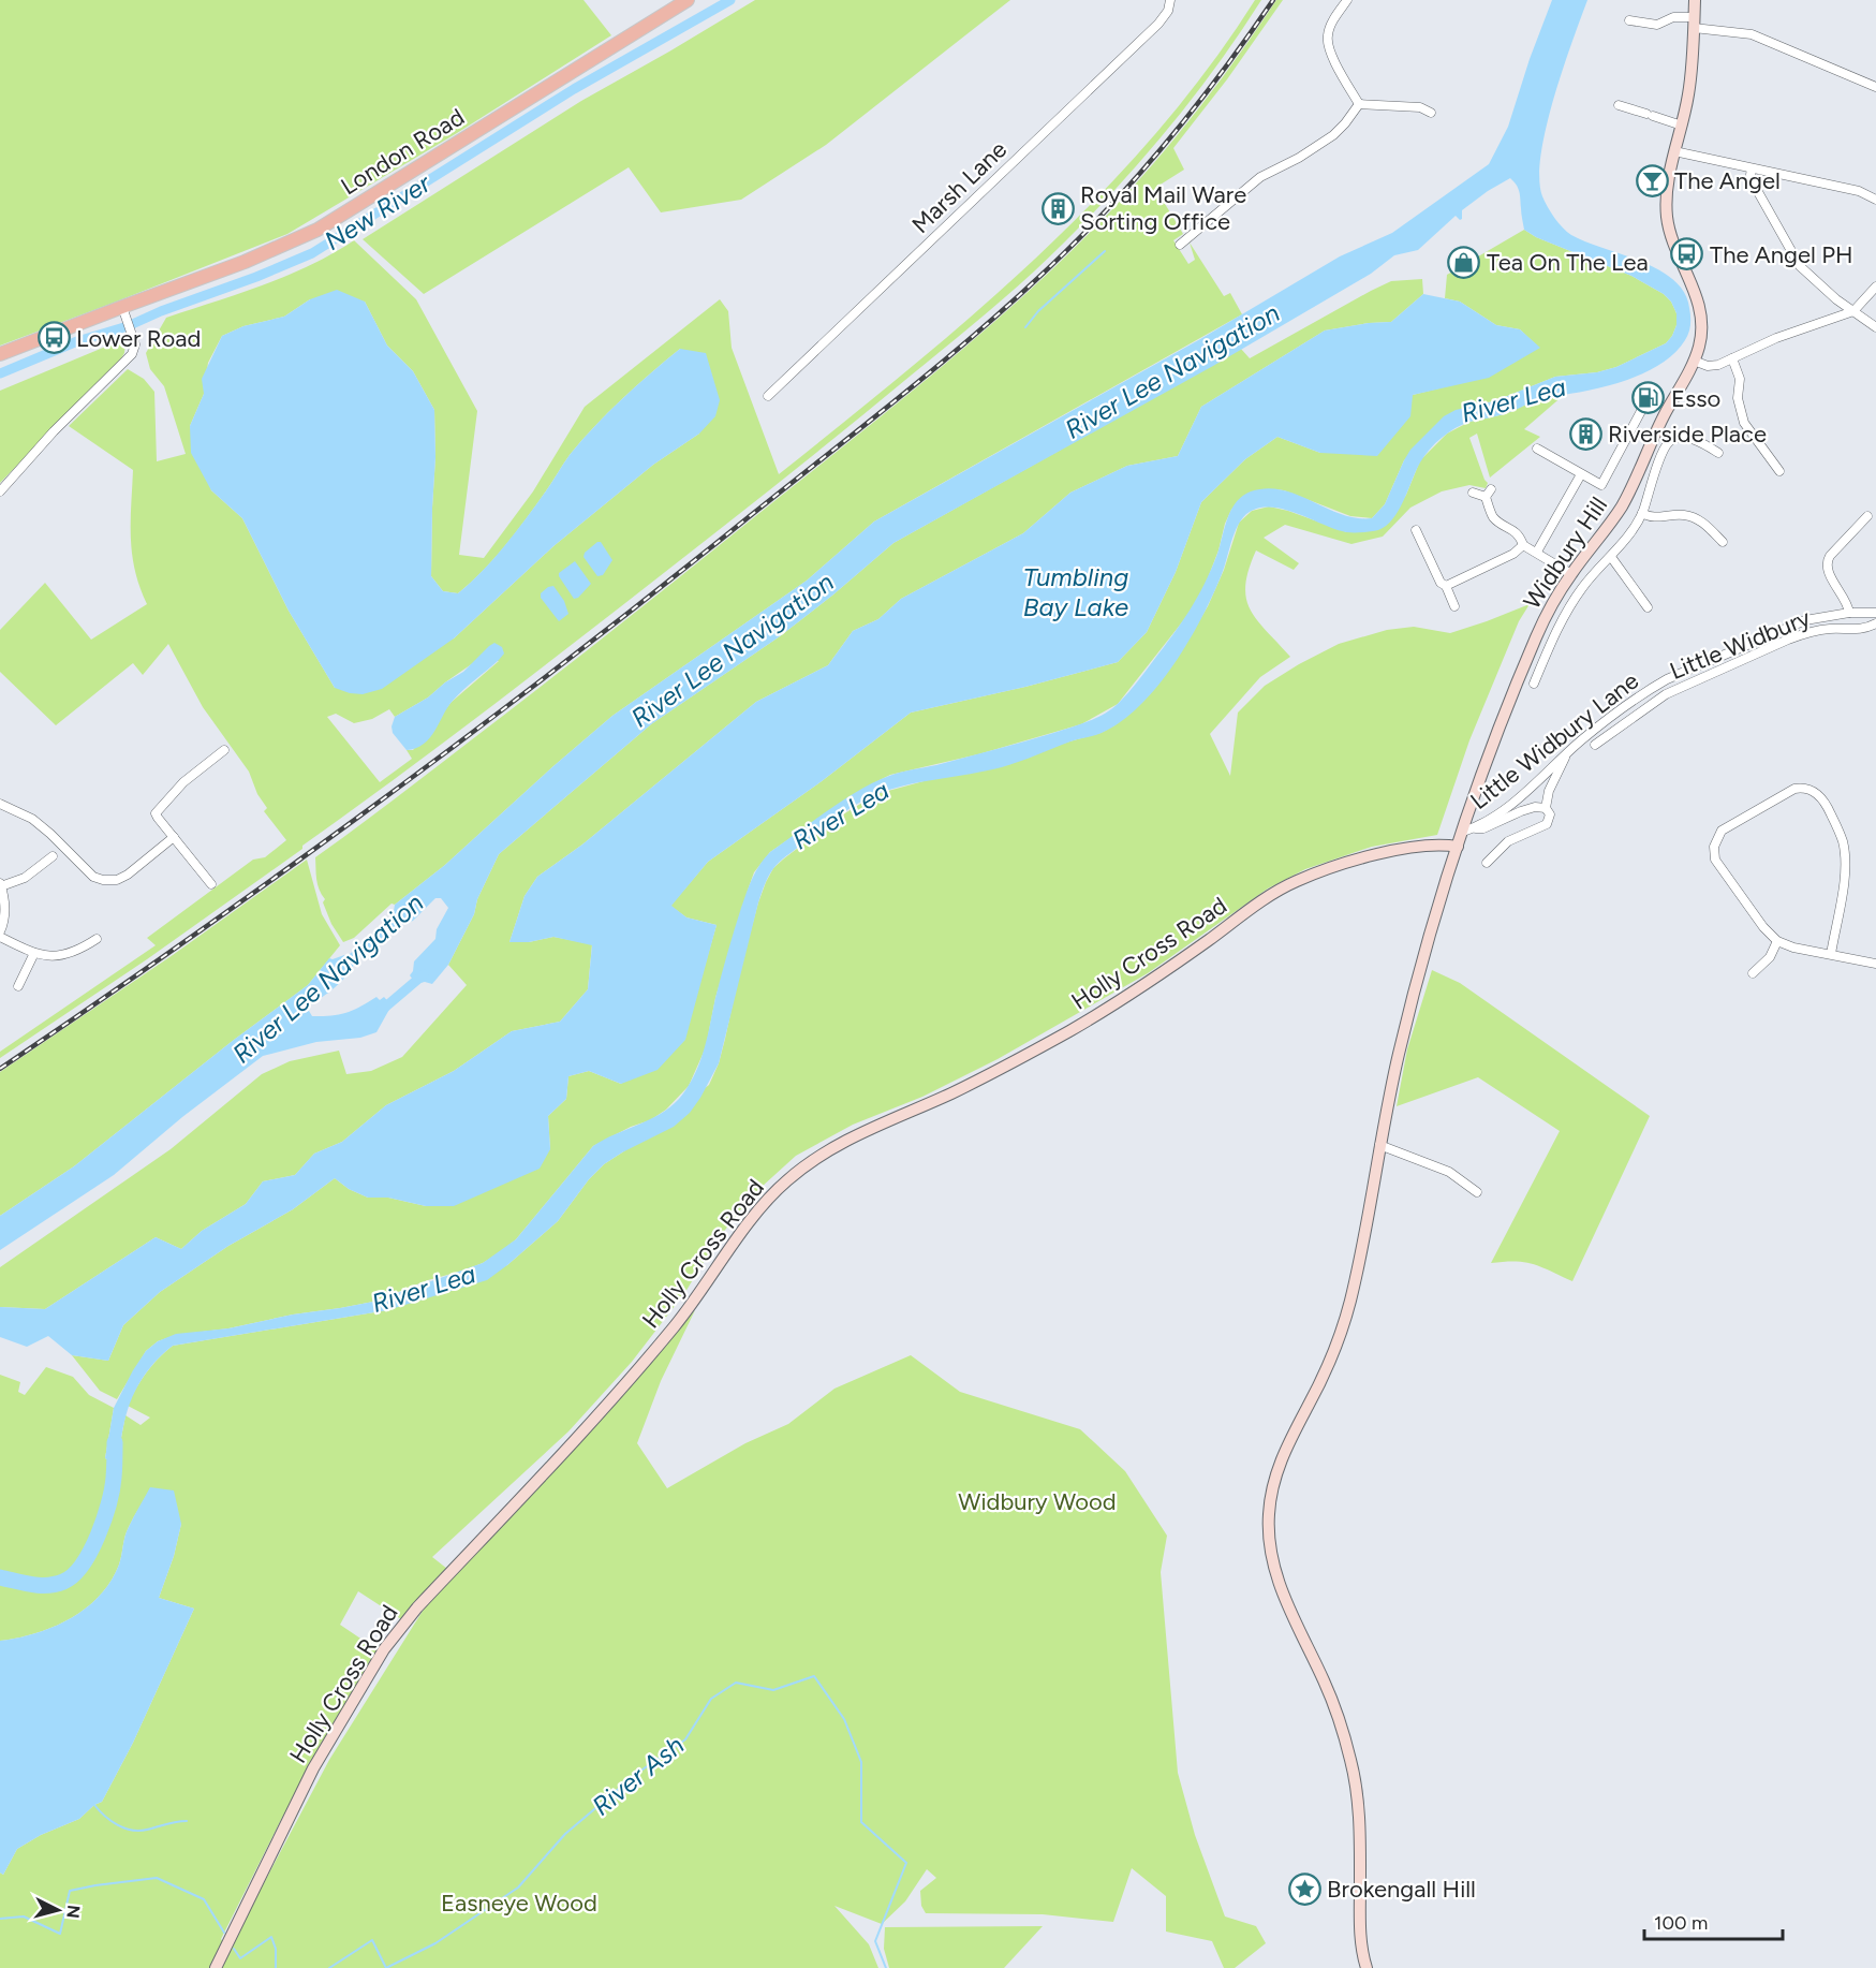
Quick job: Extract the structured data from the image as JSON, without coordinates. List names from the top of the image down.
{
  "streets": {
    "main road": ["London Road", "Widbury Hill", "Holly Cross Road"],
    "street": ["Marsh Lane", "Little Widbury", "Little Widbury Lane"]
  },
  "crossings": [
    ["Widbury Hill", "Little Widbury Lane"],
    ["Widbury Hill", "Holly Cross Road"]
  ],
  "water": [
    "New River",
    "River Lee Navigation",
    "River Lea",
    "Tumbling Bay Lake",
    "River Ash"
  ],
  "parks": ["Widbury Wood", "Easneye Wood"],
  "places": {
    "bar": ["The Angel"],
    "building": ["Royal Mail Ware Sorting Office", "Riverside Place"],
    "bus stop": ["The Angel PH", "Lower Road"],
    "shop": ["Tea On The Lea"],
    "fuel station": ["Esso"],
    "place": ["Brokengall Hill"]
  },
  "scale_bar": "100 m",
  "north": "right"
}
